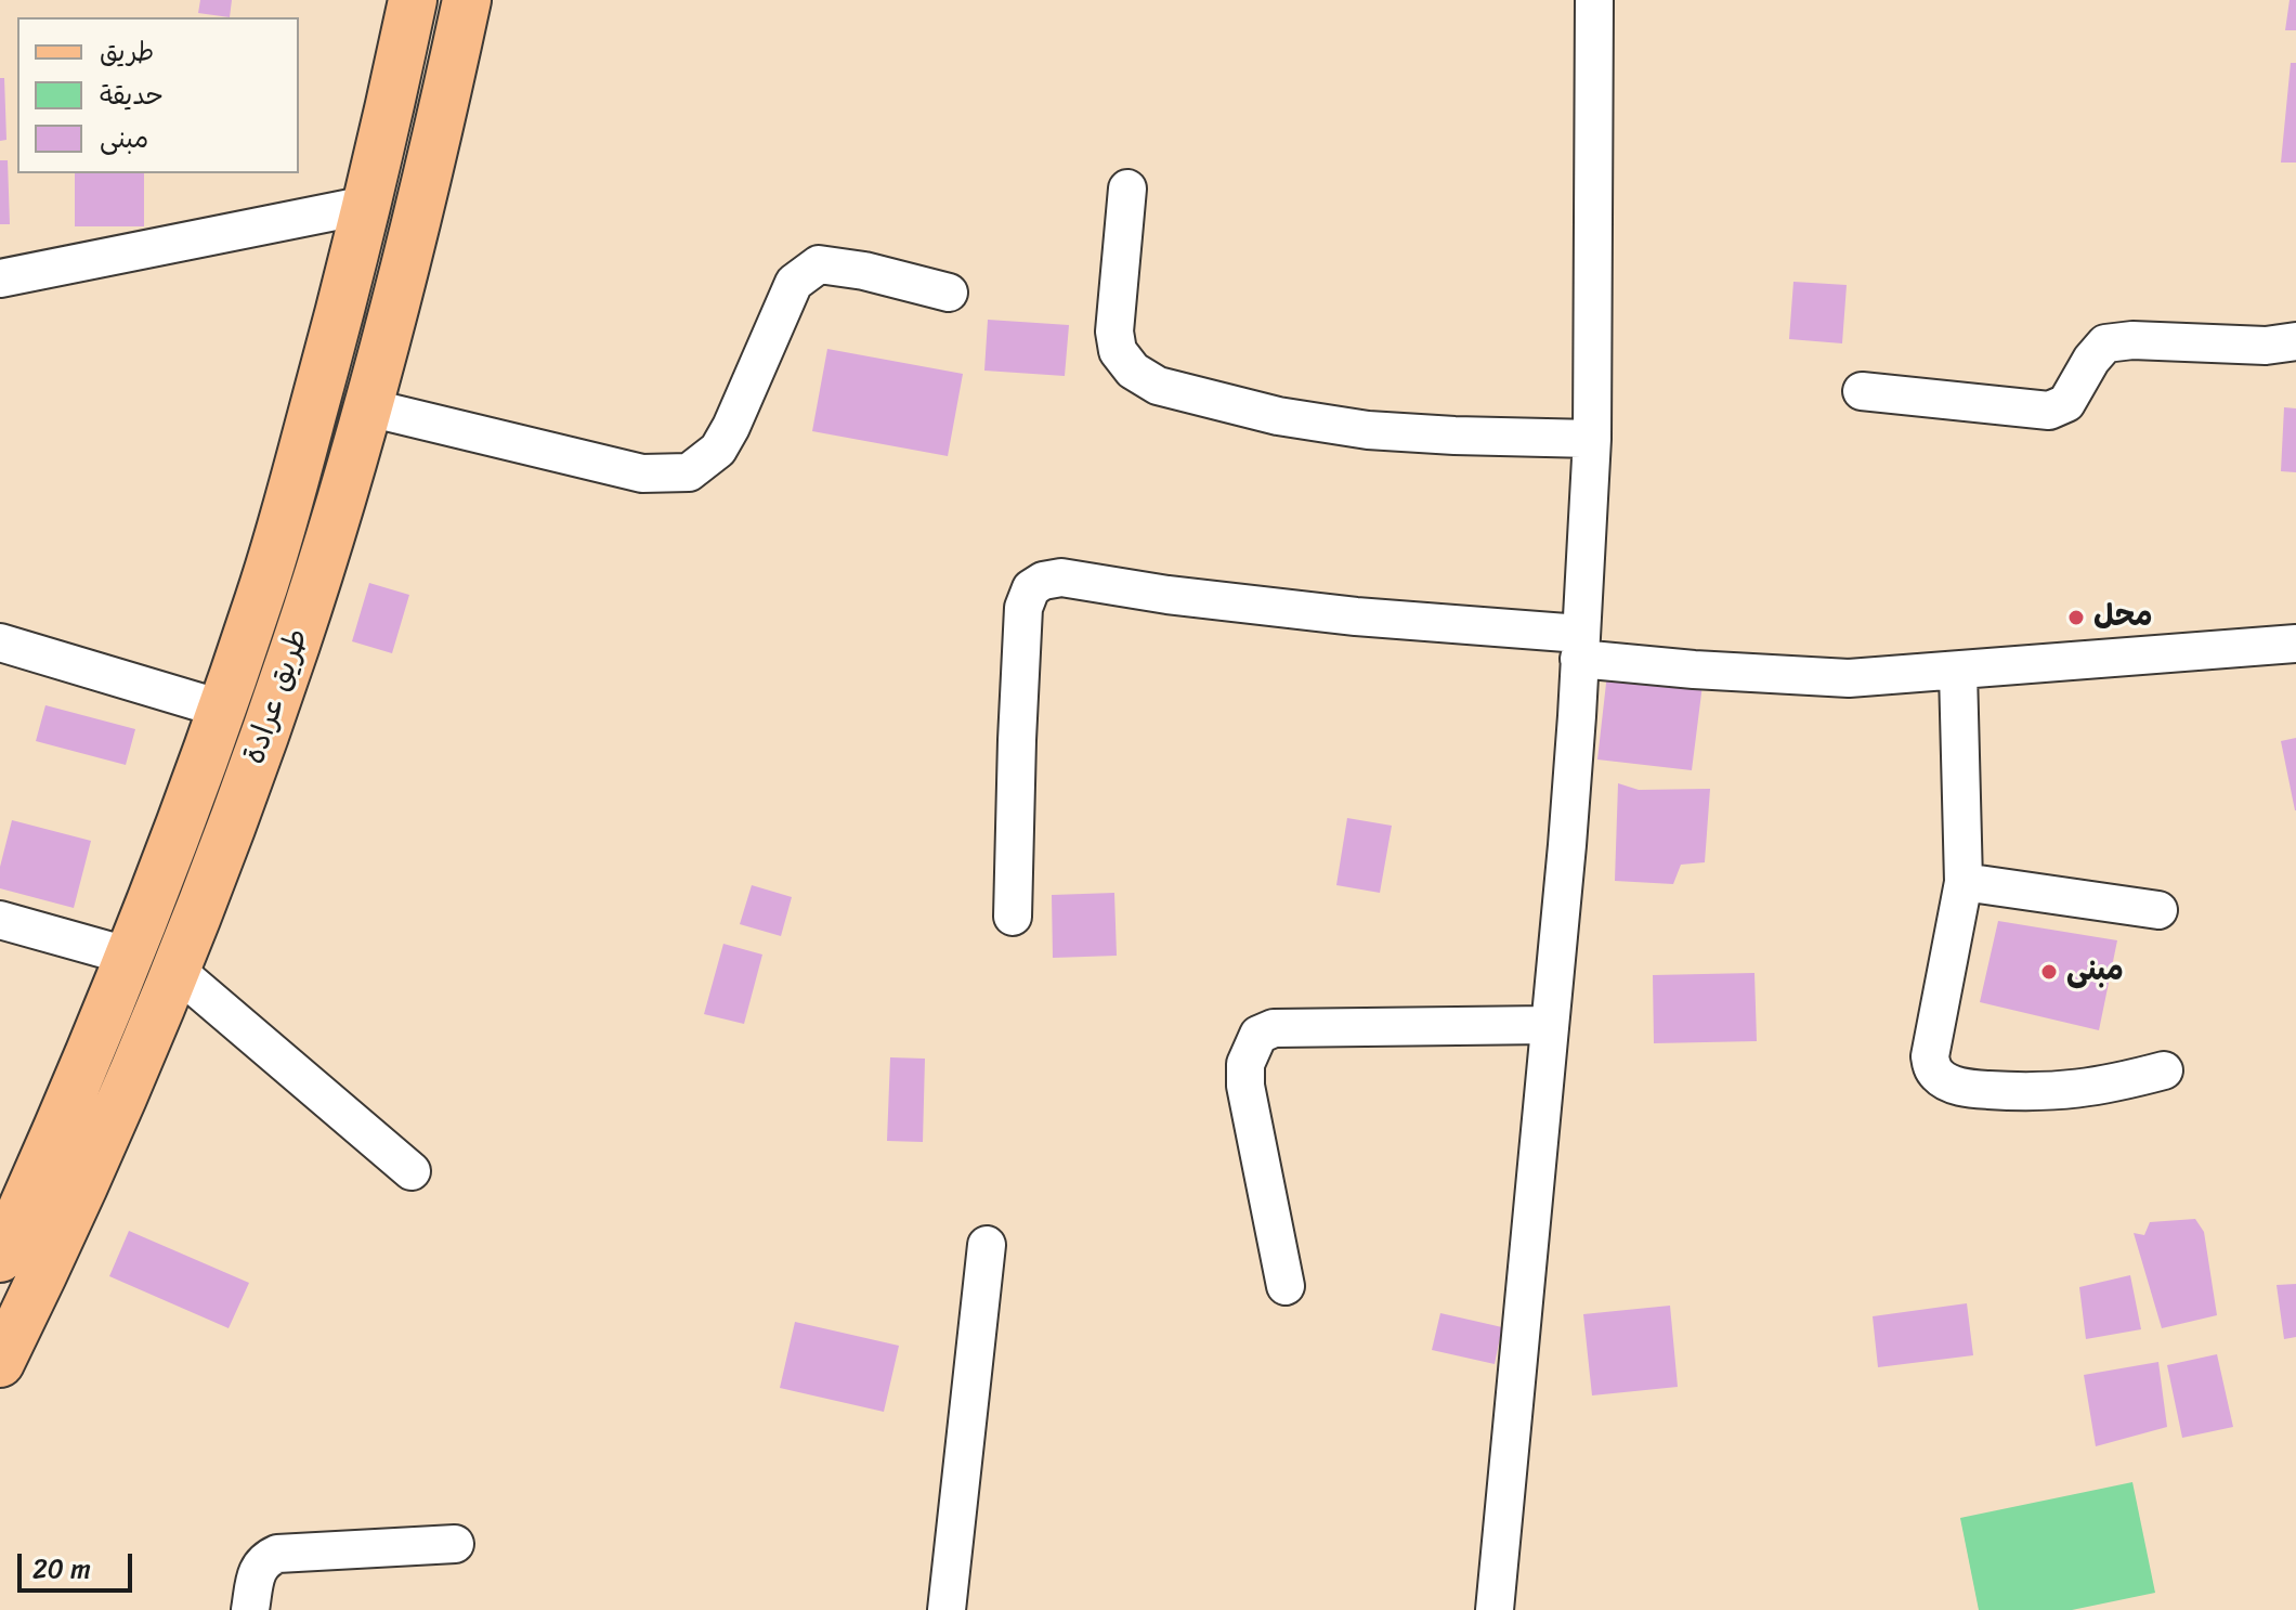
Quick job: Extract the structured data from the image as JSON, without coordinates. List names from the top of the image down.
{
  "streets": {
    "main road": ["طريق عرادة"]
  },
  "places": ["محل", "مبنى"],
  "legend": ["طريق", "حديقة", "مبنى"],
  "scale_bar": "20 m"
}
